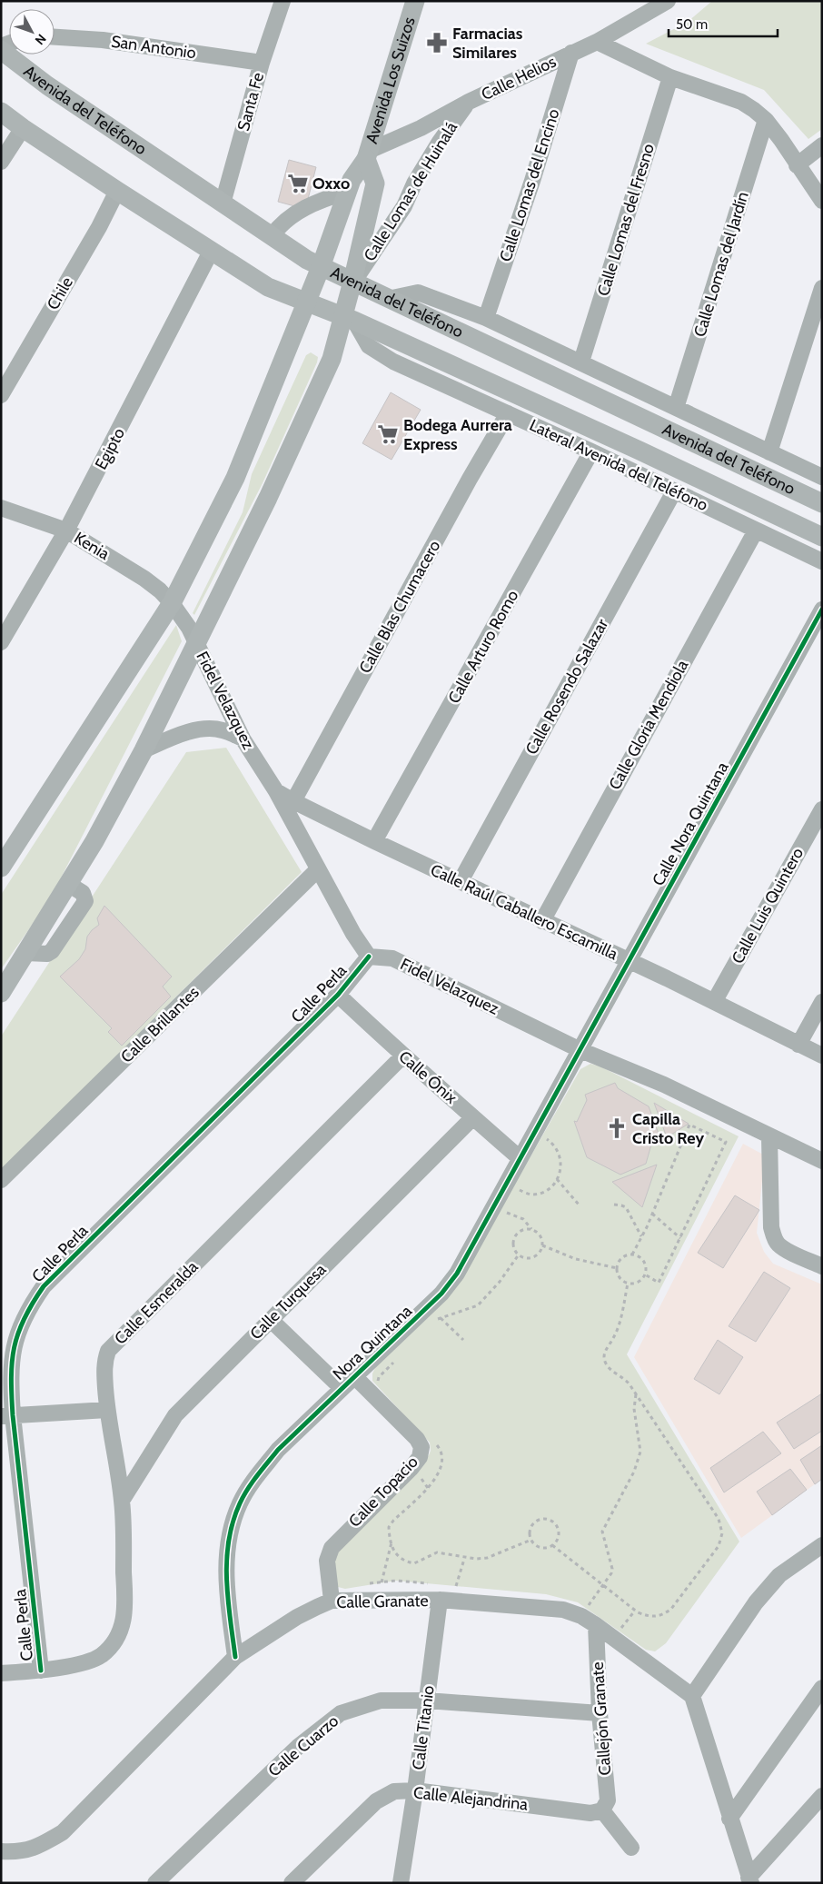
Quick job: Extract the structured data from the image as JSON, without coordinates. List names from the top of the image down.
{
  "streets": {
    "main road": ["Avenida Los Suizos", "Avenida del Teléfono"],
    "street": [
      "San Antonio",
      "Calle Helios",
      "Santa Fe",
      "Calle Lomas del Encino",
      "Calle Lomas de Huinalá",
      "Calle Lomas del Fresno",
      "Calle Lomas del Jardín",
      "Chile",
      "Egipto",
      "Lateral Avenida del Teléfono",
      "Kenia",
      "Calle Blas Chumacero",
      "Calle Arturo Romo",
      "Calle Rosendo Salazar",
      "Fidel Velazquez",
      "Calle Gloria Mendiola",
      "Calle Nora Quintana",
      "Calle Luis Quintero",
      "Calle Raúl Caballero Escamilla",
      "Calle Perla",
      "Calle Brillantes",
      "Calle Ónix",
      "Calle Turquesa",
      "Calle Esmeralda",
      "Nora Quintana",
      "Calle Topacio",
      "Calle Granate",
      "Callejón Granate",
      "Calle Titanio",
      "Calle Cuarzo",
      "Calle Alejandrina"
    ]
  },
  "crossings": [
    ["San Antonio", "Santa Fe"],
    ["Calle Helios", "Avenida Los Suizos"],
    ["Calle Helios", "Calle Lomas del Encino"],
    ["Calle Helios", "Calle Lomas de Huinalá"],
    ["Avenida Los Suizos", "Avenida del Teléfono"],
    ["Avenida Los Suizos", "Calle Lomas de Huinalá"],
    ["Avenida Los Suizos", "Lateral Avenida del Teléfono"],
    ["Avenida Los Suizos", "Kenia"],
    ["Avenida Los Suizos", "Fidel Velazquez"],
    ["Santa Fe", "Avenida del Teléfono"],
    ["Avenida del Teléfono", "Calle Lomas de Huinalá"],
    ["Avenida del Teléfono", "Chile"],
    ["Avenida del Teléfono", "Egipto"],
    ["Avenida del Teléfono", "Lateral Avenida del Teléfono"],
    ["Calle Lomas de Huinalá", "Lateral Avenida del Teléfono"],
    ["Egipto", "Kenia"],
    ["Lateral Avenida del Teléfono", "Calle Blas Chumacero"],
    ["Lateral Avenida del Teléfono", "Calle Arturo Romo"],
    ["Lateral Avenida del Teléfono", "Calle Rosendo Salazar"],
    ["Lateral Avenida del Teléfono", "Calle Gloria Mendiola"],
    ["Kenia", "Fidel Velazquez"],
    ["Calle Blas Chumacero", "Calle Raúl Caballero Escamilla"],
    ["Calle Arturo Romo", "Calle Raúl Caballero Escamilla"],
    ["Calle Rosendo Salazar", "Calle Raúl Caballero Escamilla"],
    ["Fidel Velazquez", "Calle Nora Quintana"],
    ["Fidel Velazquez", "Calle Raúl Caballero Escamilla"],
    ["Fidel Velazquez", "Calle Perla"],
    ["Fidel Velazquez", "Calle Brillantes"],
    ["Fidel Velazquez", "Nora Quintana"],
    ["Calle Gloria Mendiola", "Calle Raúl Caballero Escamilla"],
    ["Calle Nora Quintana", "Calle Raúl Caballero Escamilla"],
    ["Calle Nora Quintana", "Nora Quintana"],
    ["Calle Luis Quintero", "Calle Raúl Caballero Escamilla"],
    ["Calle Perla", "Calle Ónix"],
    ["Calle Perla", "Calle Esmeralda"],
    ["Calle Ónix", "Calle Turquesa"],
    ["Calle Ónix", "Calle Esmeralda"],
    ["Calle Ónix", "Nora Quintana"],
    ["Calle Turquesa", "Calle Esmeralda"],
    ["Nora Quintana", "Calle Topacio"],
    ["Nora Quintana", "Calle Granate"],
    ["Calle Topacio", "Calle Granate"],
    ["Calle Granate", "Callejón Granate"],
    ["Calle Granate", "Calle Titanio"],
    ["Callejón Granate", "Calle Cuarzo"],
    ["Callejón Granate", "Calle Alejandrina"],
    ["Calle Titanio", "Calle Cuarzo"],
    ["Calle Titanio", "Calle Alejandrina"]
  ],
  "places": {
    "pharmacy": ["Farmacias Similares"],
    "supermarket": ["Oxxo", "Bodega Aurrera Express"],
    "church": ["Capilla Cristo Rey"]
  },
  "scale_bar": "50 m",
  "north": "bottom right"
}
